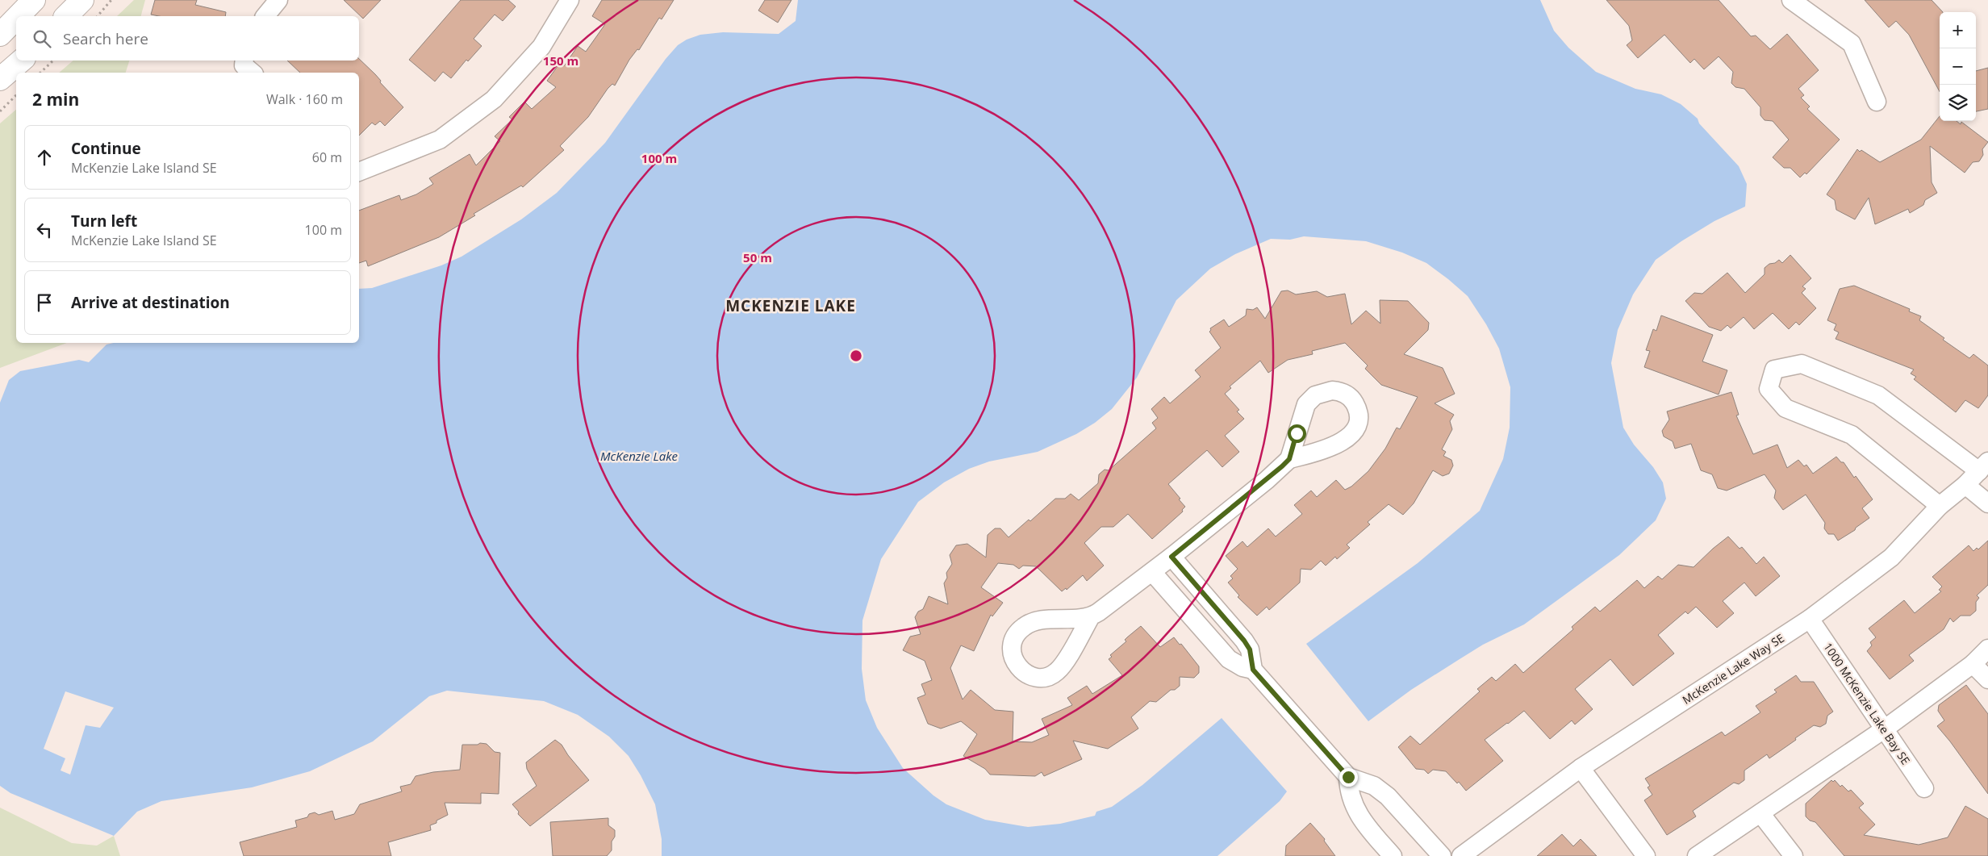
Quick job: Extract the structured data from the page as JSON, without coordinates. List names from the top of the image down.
{
  "streets": {
    "street": ["McKenzie Lake Way SE", "1000 McKenzie Lake Bay SE"]
  },
  "crossings": [
    ["McKenzie Lake Way SE", "1000 McKenzie Lake Bay SE"]
  ],
  "districts": ["MCKENZIE LAKE"],
  "water": ["McKenzie Lake"],
  "page": {
    "map_buttons": ["+", "−"],
    "search": "Search here",
    "heading": ["2 min", "Walk · 160 m"],
    "list": [
      ["Continue", "McKenzie Lake Island SE", "60 m"],
      ["Turn left", "McKenzie Lake Island SE", "100 m"],
      "Arrive at destination"
    ]
  },
  "rings": ["150 m", "100 m", "50 m"]
}
